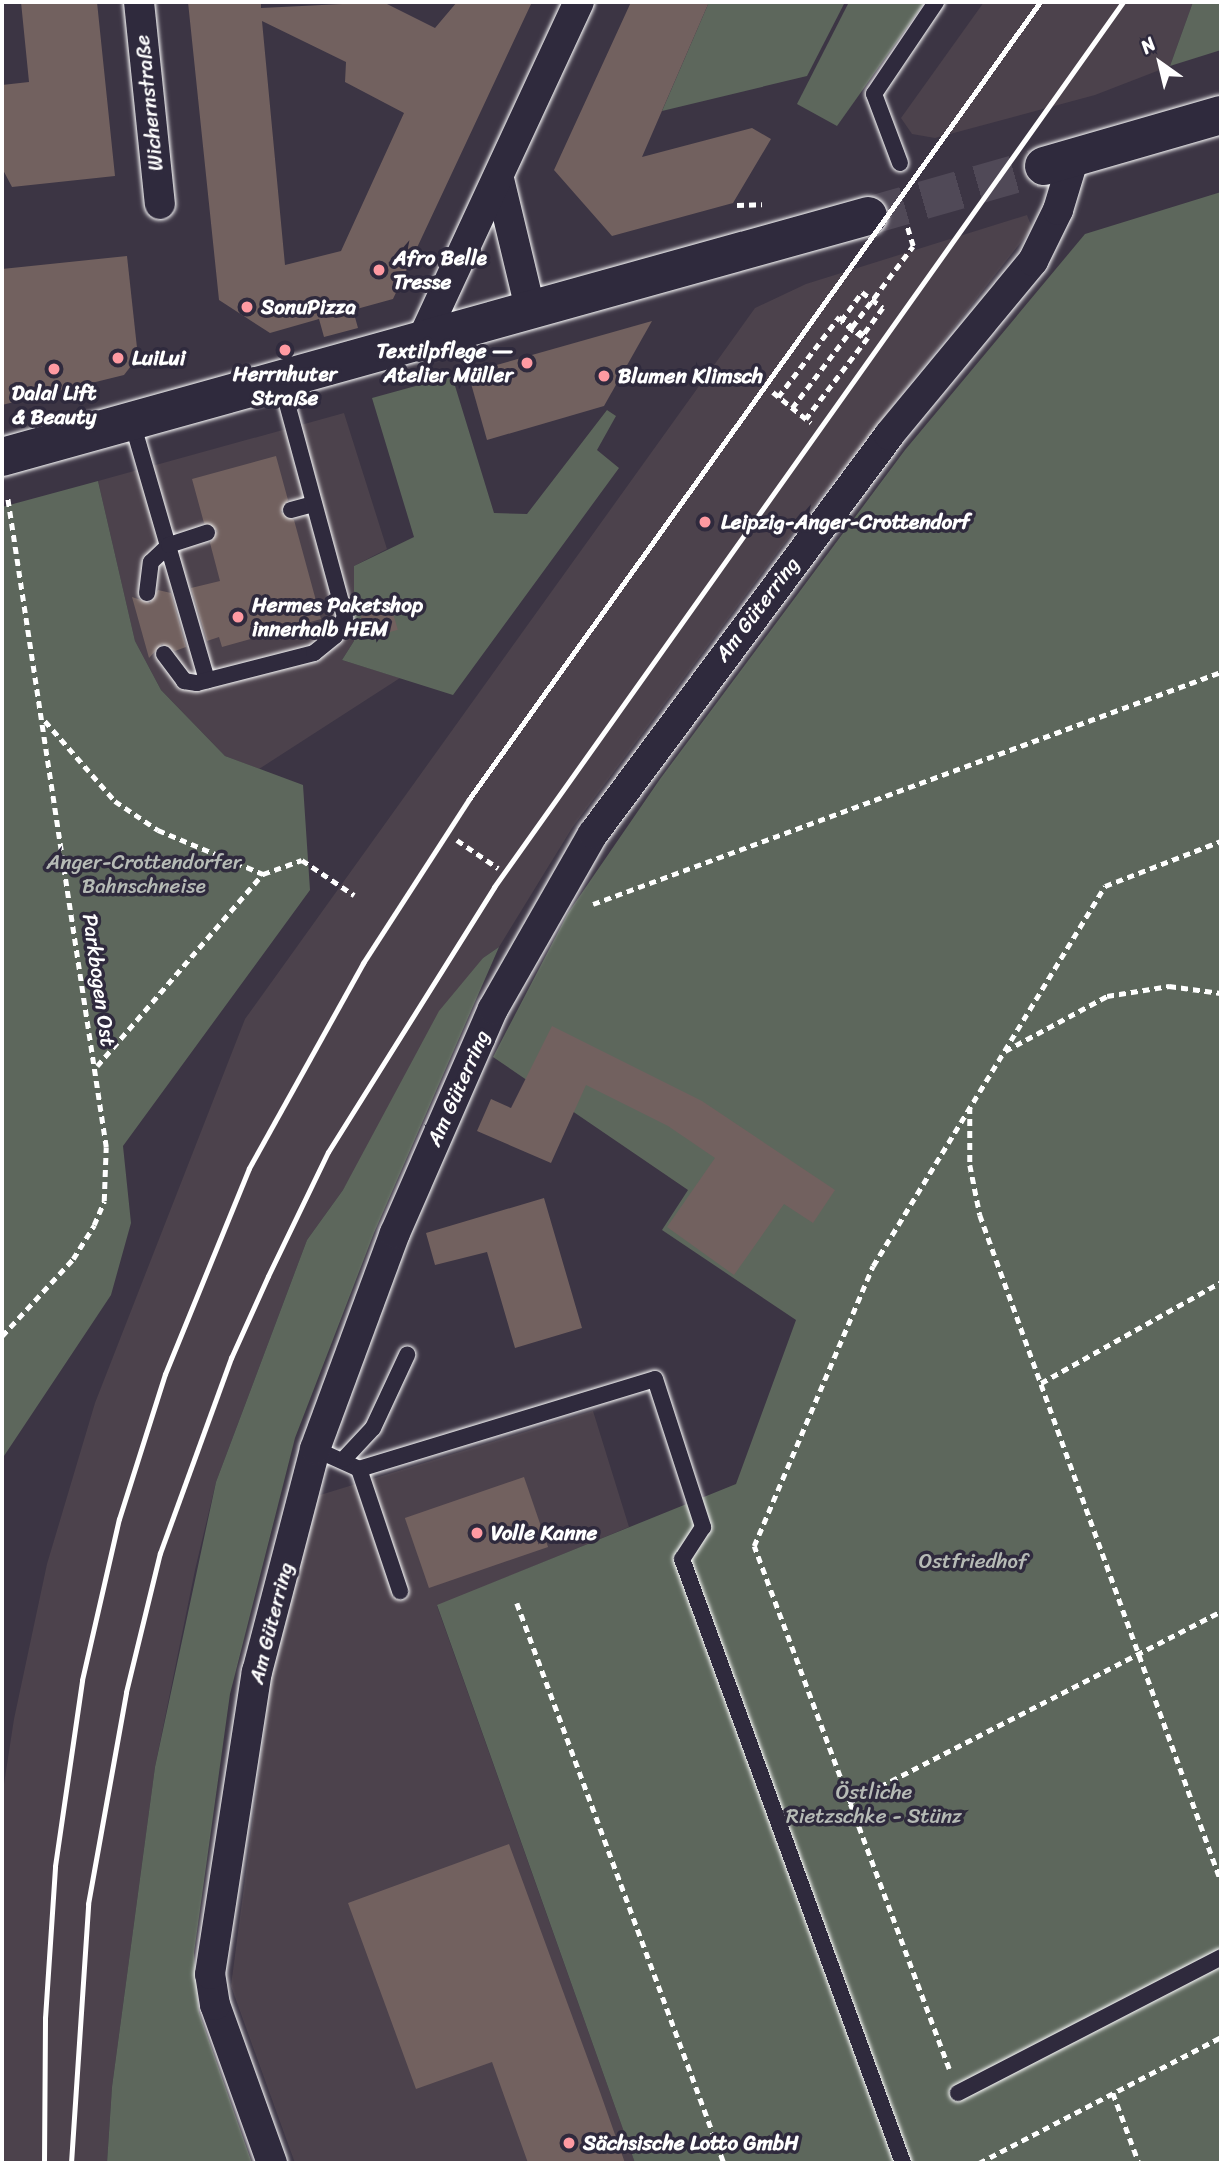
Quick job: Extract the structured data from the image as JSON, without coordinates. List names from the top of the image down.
{
  "streets": {
    "street": ["Wichernstraße", "Am Güterring"],
    "path": ["Parkbogen Ost"]
  },
  "parks": ["Anger-Crottendorfer Bahnschneise", "Ostfriedhof", "Östliche Rietzschke - Stünz"],
  "places": [
    "Afro Belle Tresse",
    "SonuPizza",
    "Herrnhuter Straße",
    "LuiLui",
    "Textilpflege — Atelier Müller",
    "Dalal Lift & Beauty",
    "Blumen Klimsch",
    "Leipzig-Anger-Crottendorf",
    "Hermes Paketshop innerhalb HEM",
    "Volle Kanne",
    "Sächsische Lotto GmbH"
  ],
  "north": "top left"
}
